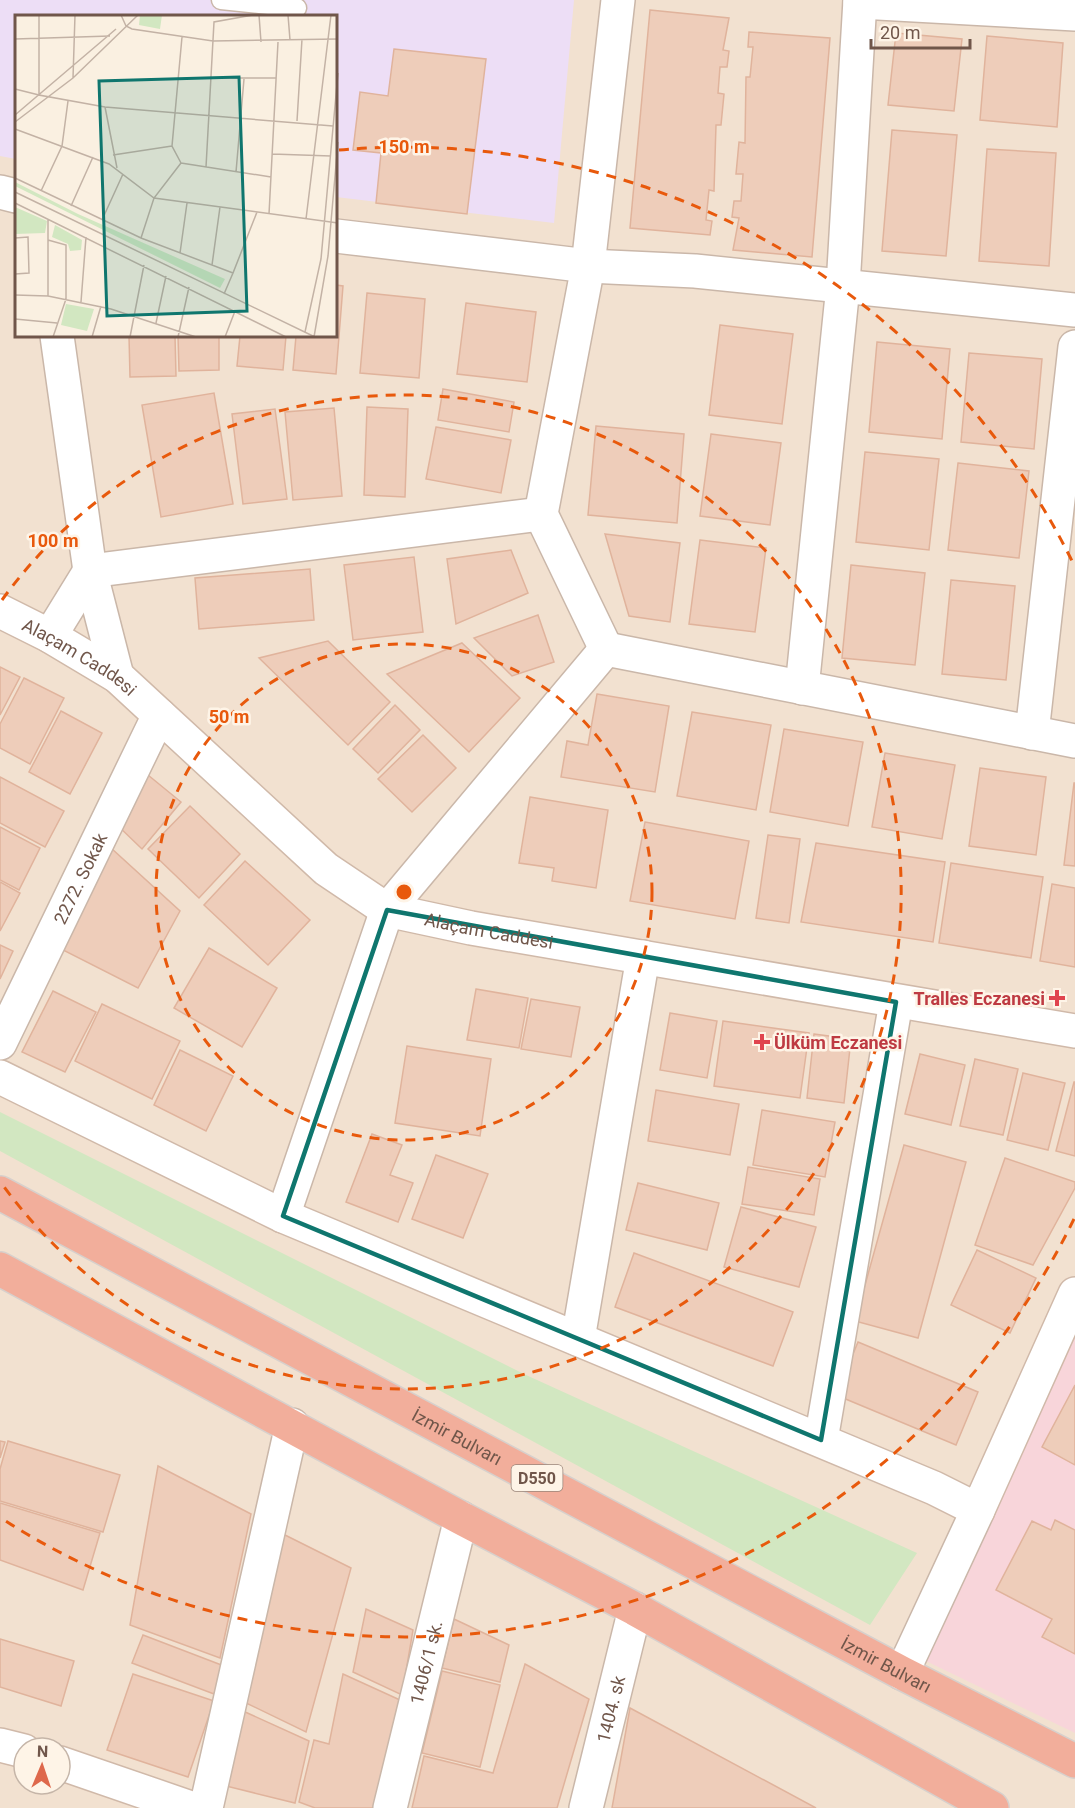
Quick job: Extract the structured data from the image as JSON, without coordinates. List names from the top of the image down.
{
  "streets": {
    "highway": ["İzmir Bulvarı", "D550"],
    "street": [
      "Alaçam Caddesi",
      "2272. Sokak",
      "1406/1 sk.",
      "1404. sk"
    ]
  },
  "crossings": [
    ["Alaçam Caddesi", "2272. Sokak"]
  ],
  "places": {
    "health": ["Tralles Eczanesi", "Ülküm Eczanesi"]
  },
  "scale_bar": "20 m",
  "north": "top",
  "rings": ["150 m", "100 m", "50 m"]
}
